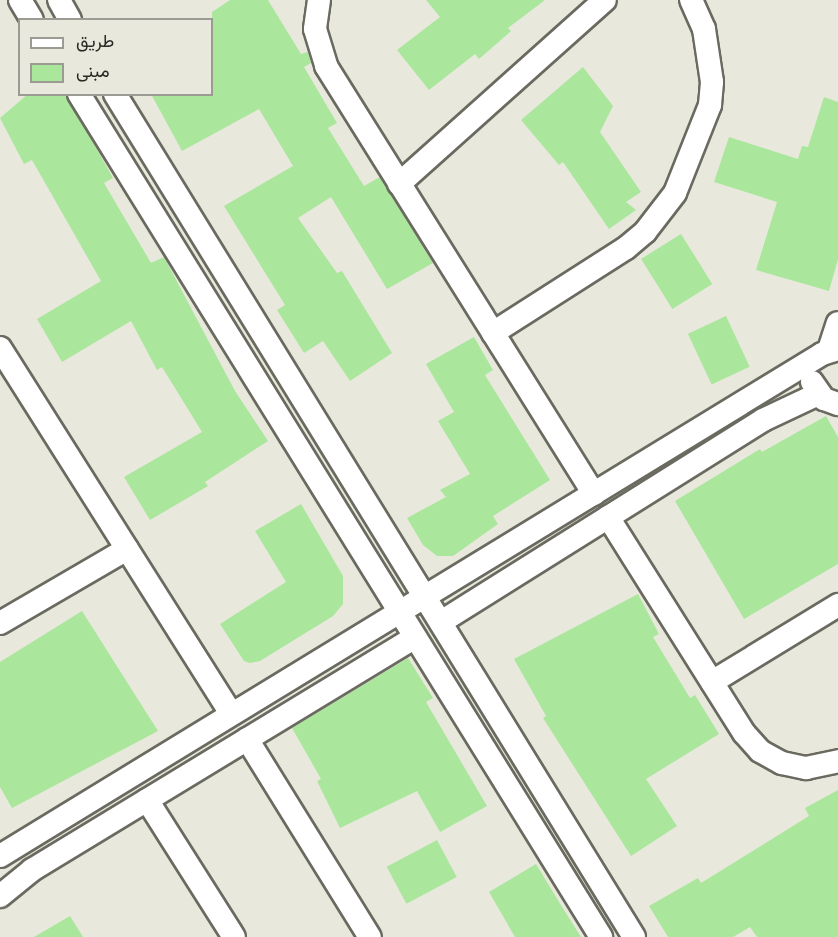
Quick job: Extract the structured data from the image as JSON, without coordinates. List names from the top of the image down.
{
  "legend": ["طريق", "مبنى"]
}
